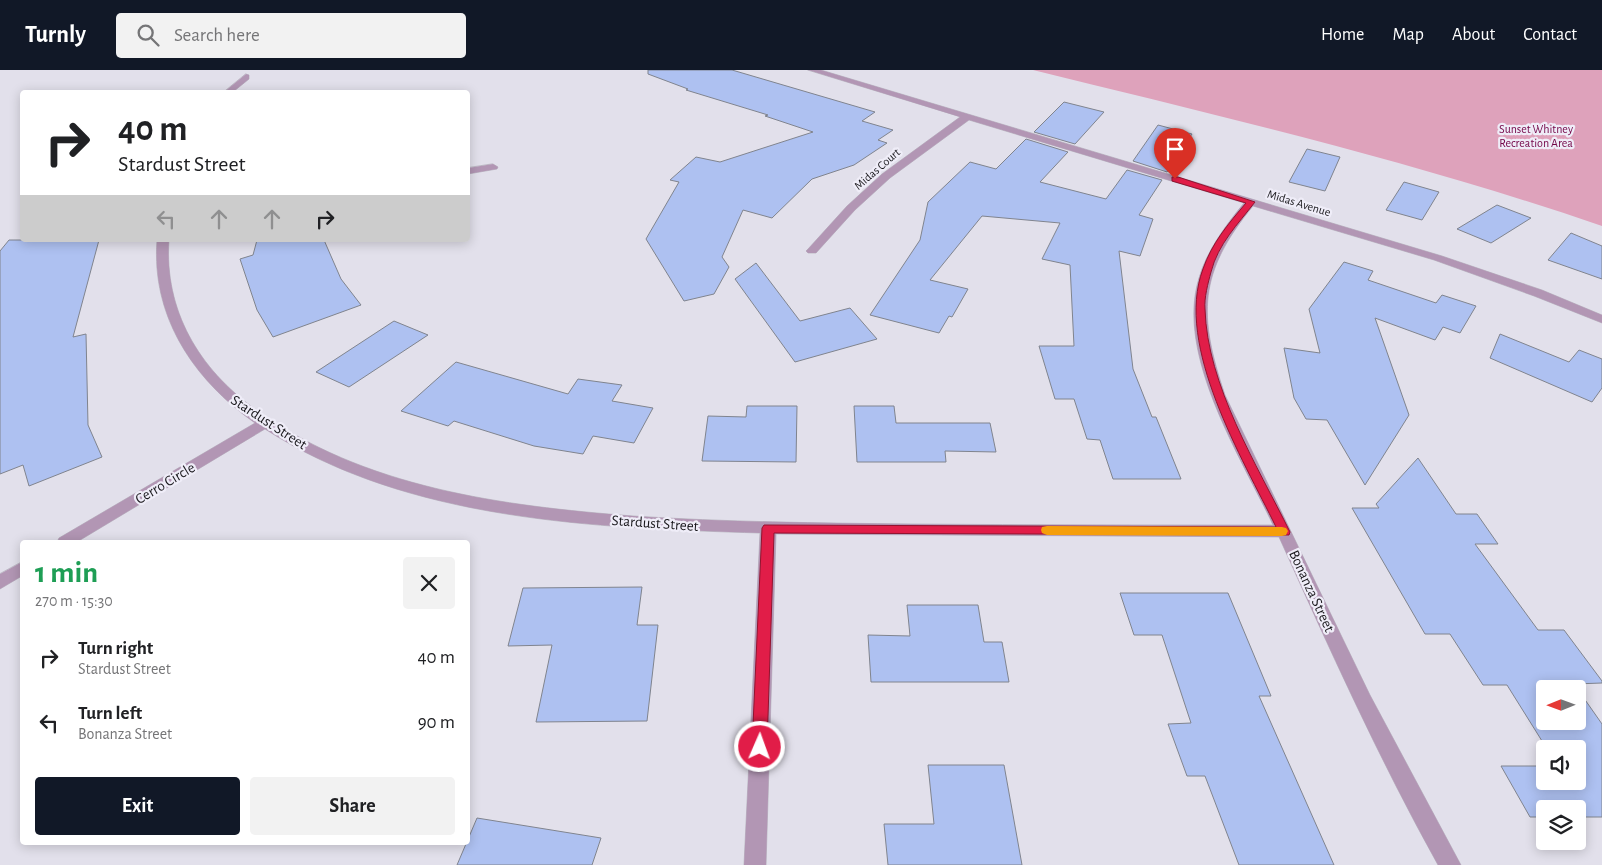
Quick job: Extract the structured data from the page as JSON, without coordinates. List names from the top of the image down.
{
  "streets": {
    "street": [
      "Midas Court",
      "Midas Avenue",
      "Stardust Street",
      "Cerro Circle",
      "Bonanza Street"
    ]
  },
  "crossings": [
    ["Midas Court", "Midas Avenue"],
    ["Midas Avenue", "Bonanza Street"],
    ["Stardust Street", "Cerro Circle"],
    ["Stardust Street", "Bonanza Street"]
  ],
  "parks": ["Sunset Whitney Recreation Area"],
  "north": "left",
  "page": {
    "header": "Turnly",
    "search": "Search here",
    "nav": [
      "Home",
      "Map",
      "About",
      "Contact"
    ],
    "turn": ["40 m", "Stardust Street"],
    "heading": ["1 min", "270 m · 15:30"],
    "list": [
      {
        "name": "Turn right",
        "note": "Stardust Street",
        "value": "40 m"
      },
      {
        "name": "Turn left",
        "note": "Bonanza Street",
        "value": "90 m"
      }
    ],
    "buttons": ["Exit", "Share"]
  }
}
